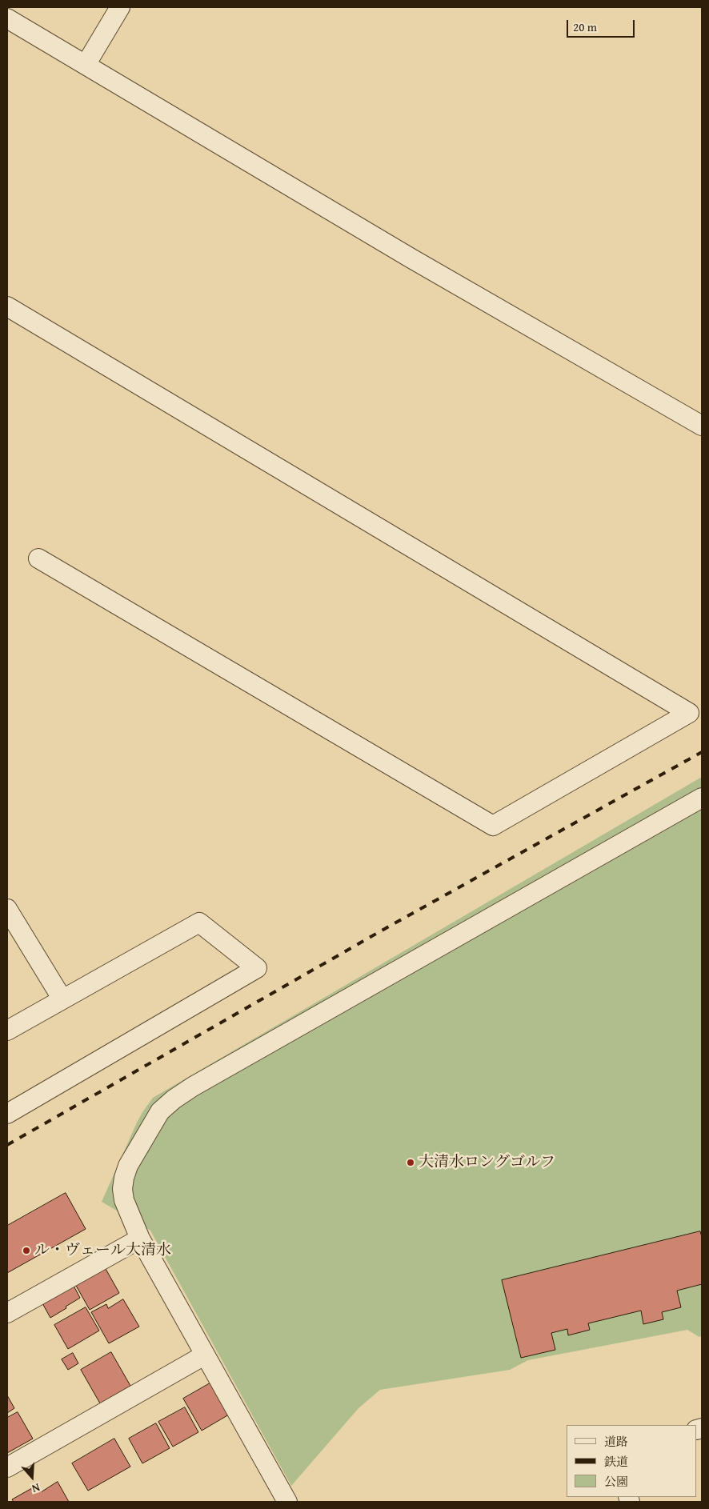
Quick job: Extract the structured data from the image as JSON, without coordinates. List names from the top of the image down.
{
  "places": ["大清水ロングゴルフ", "ル・ヴェール大清水"],
  "legend": ["道路", "鉄道", "公園"],
  "scale_bar": "20 m",
  "north": "bottom"
}
